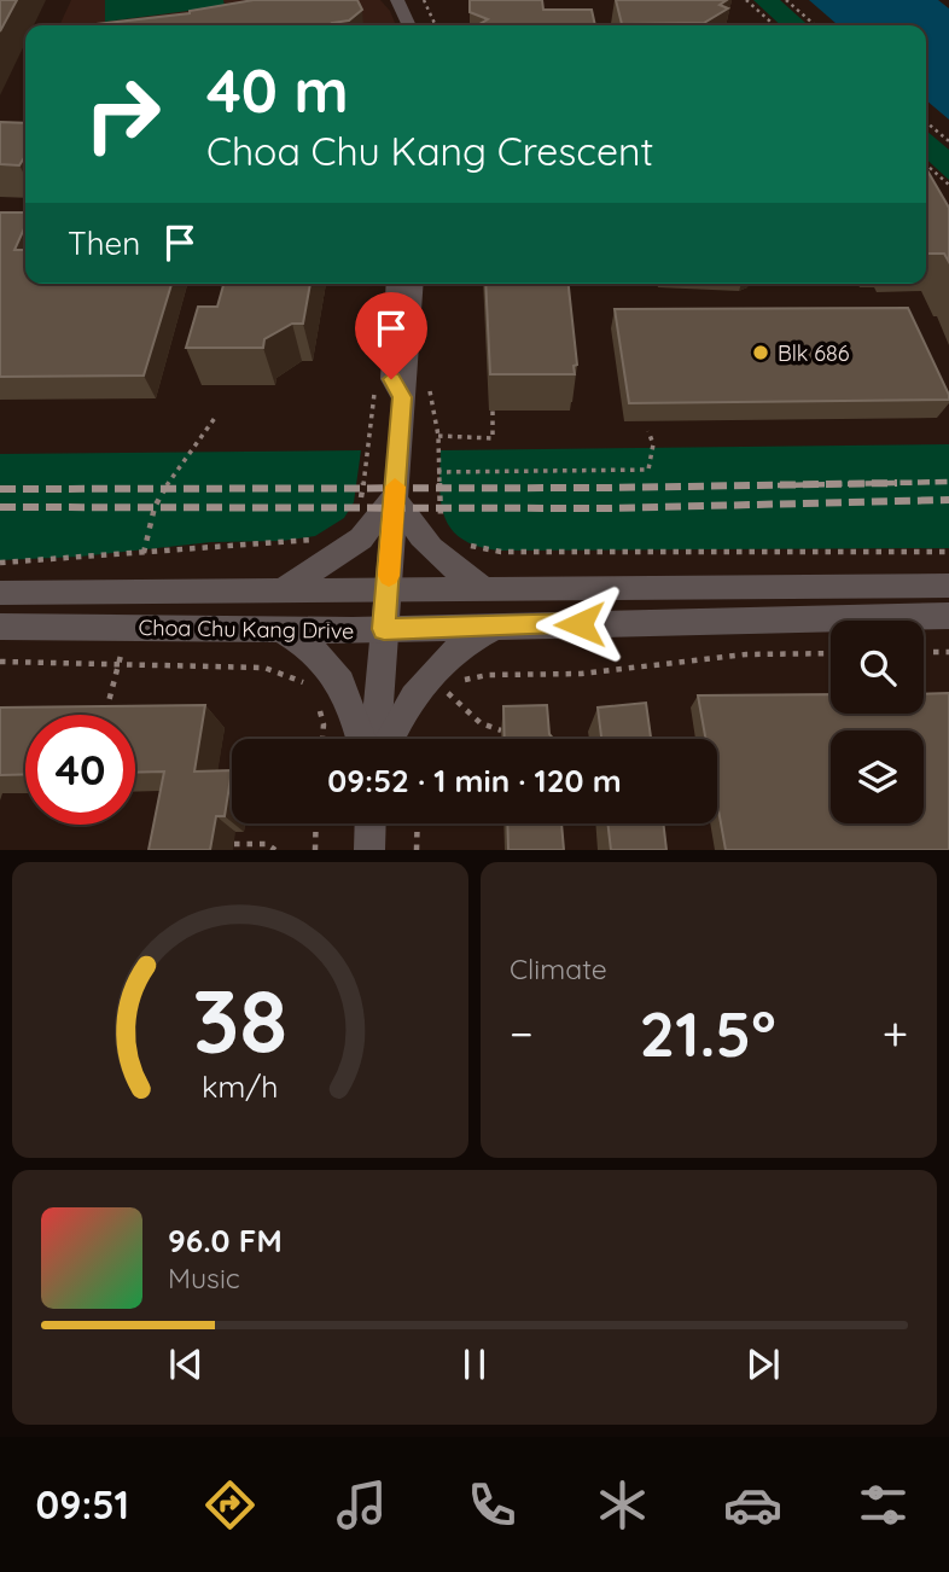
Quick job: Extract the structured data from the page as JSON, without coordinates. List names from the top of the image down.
{
  "streets": {
    "street": ["Choa Chu Kang Drive"]
  },
  "places": ["Blk 686"],
  "page": {
    "turn": ["40 m", "Choa Chu Kang Crescent"],
    "then": "Then",
    "limit": "40",
    "trip": "09:52 · 1 min · 120 m",
    "tile": "Climate",
    "heat": ["−", "21.5°", "+"],
    "song": ["96.0 FM", "Music"],
    "tabs": "09:51",
    "gauge": ["38", "km/h"]
  }
}
